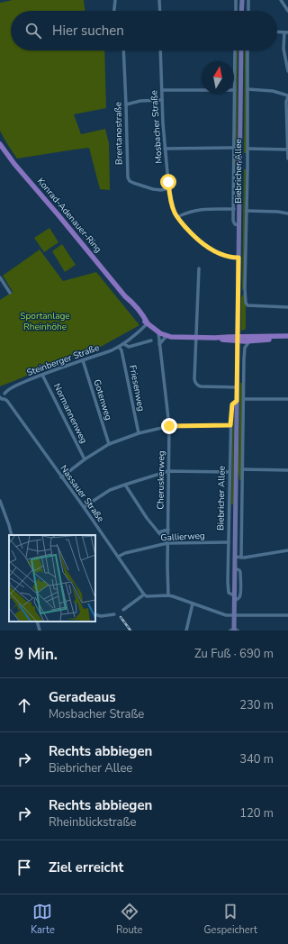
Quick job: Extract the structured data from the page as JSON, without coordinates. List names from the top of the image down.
{
  "streets": {
    "main road": ["Biebricher Allee", "Konrad-Adenauer-Ring"],
    "street": [
      "Mosbacher Straße",
      "Brentanostraße",
      "Steinberger Straße",
      "Friesenweg",
      "Gotenweg",
      "Normannenweg",
      "Cheruskerweg",
      "Nassauer Straße",
      "Gallierweg"
    ]
  },
  "crossings": [
    ["Mosbacher Straße", "Brentanostraße"],
    ["Mosbacher Straße", "Biebricher Allee"],
    ["Biebricher Allee", "Konrad-Adenauer-Ring"],
    ["Biebricher Allee", "Gallierweg"],
    ["Konrad-Adenauer-Ring", "Steinberger Straße"],
    ["Konrad-Adenauer-Ring", "Cheruskerweg"],
    ["Steinberger Straße", "Friesenweg"],
    ["Steinberger Straße", "Gotenweg"],
    ["Steinberger Straße", "Normannenweg"],
    ["Cheruskerweg", "Gallierweg"],
    ["Nassauer Straße", "Gallierweg"]
  ],
  "parks": ["Sportanlage Rheinhöhe"],
  "north": "top",
  "page": {
    "search": "Hier suchen",
    "heading": ["9 Min.", "Zu Fuß · 690 m"],
    "list": [
      ["Geradeaus", "Mosbacher Straße", "230 m"],
      ["Rechts abbiegen", "Biebricher Allee", "340 m"],
      ["Rechts abbiegen", "Rheinblickstraße", "120 m"],
      "Ziel erreicht"
    ],
    "nav": ["Karte", "Route", "Gespeichert"]
  }
}
